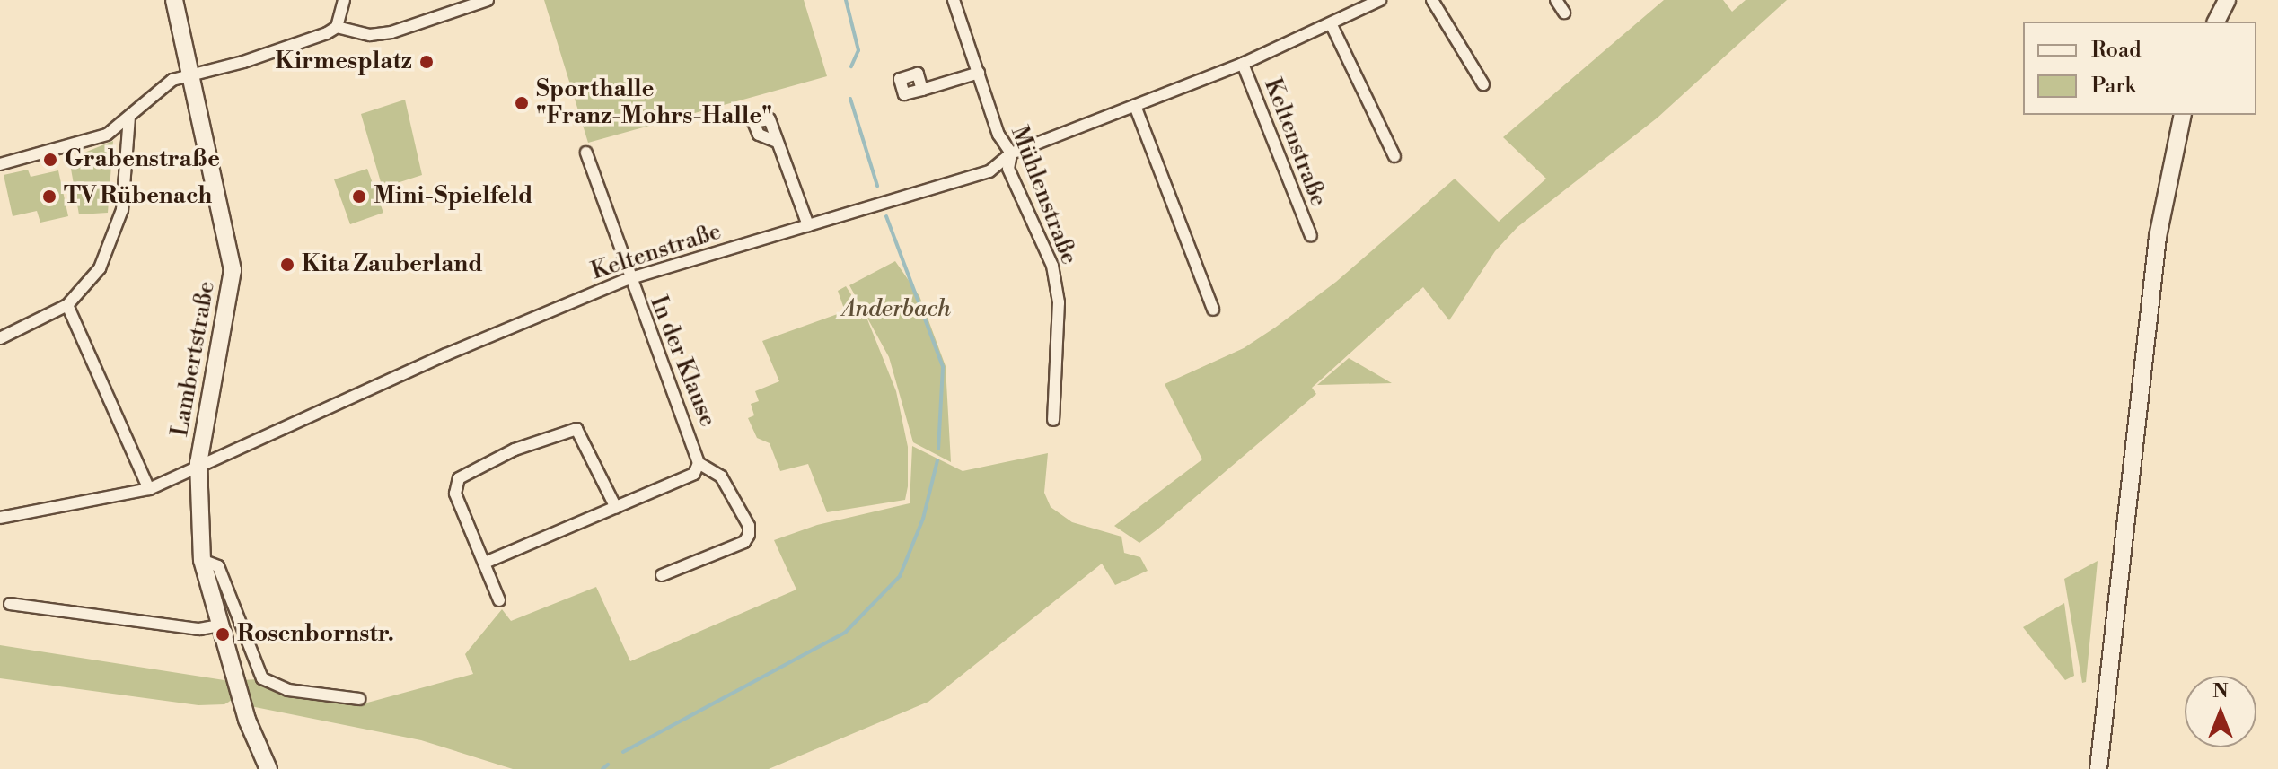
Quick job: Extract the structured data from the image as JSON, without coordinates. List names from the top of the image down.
{
  "streets": {
    "main road": ["Lambertstraße"],
    "street": ["Keltenstraße", "Mühlenstraße", "In der Klause"]
  },
  "crossings": [
    ["Keltenstraße", "Mühlenstraße"],
    ["Keltenstraße", "Lambertstraße"],
    ["Keltenstraße", "In der Klause"]
  ],
  "parks": ["Anderbach"],
  "places": [
    "Kirmesplatz",
    "Sporthalle \"Franz-Mohrs-Halle\"",
    "Grabenstraße",
    "TV Rübenach",
    "Mini-Spielfeld",
    "Kita Zauberland",
    "Rosenbornstr."
  ],
  "legend": ["Road", "Park"],
  "north": "top"
}
